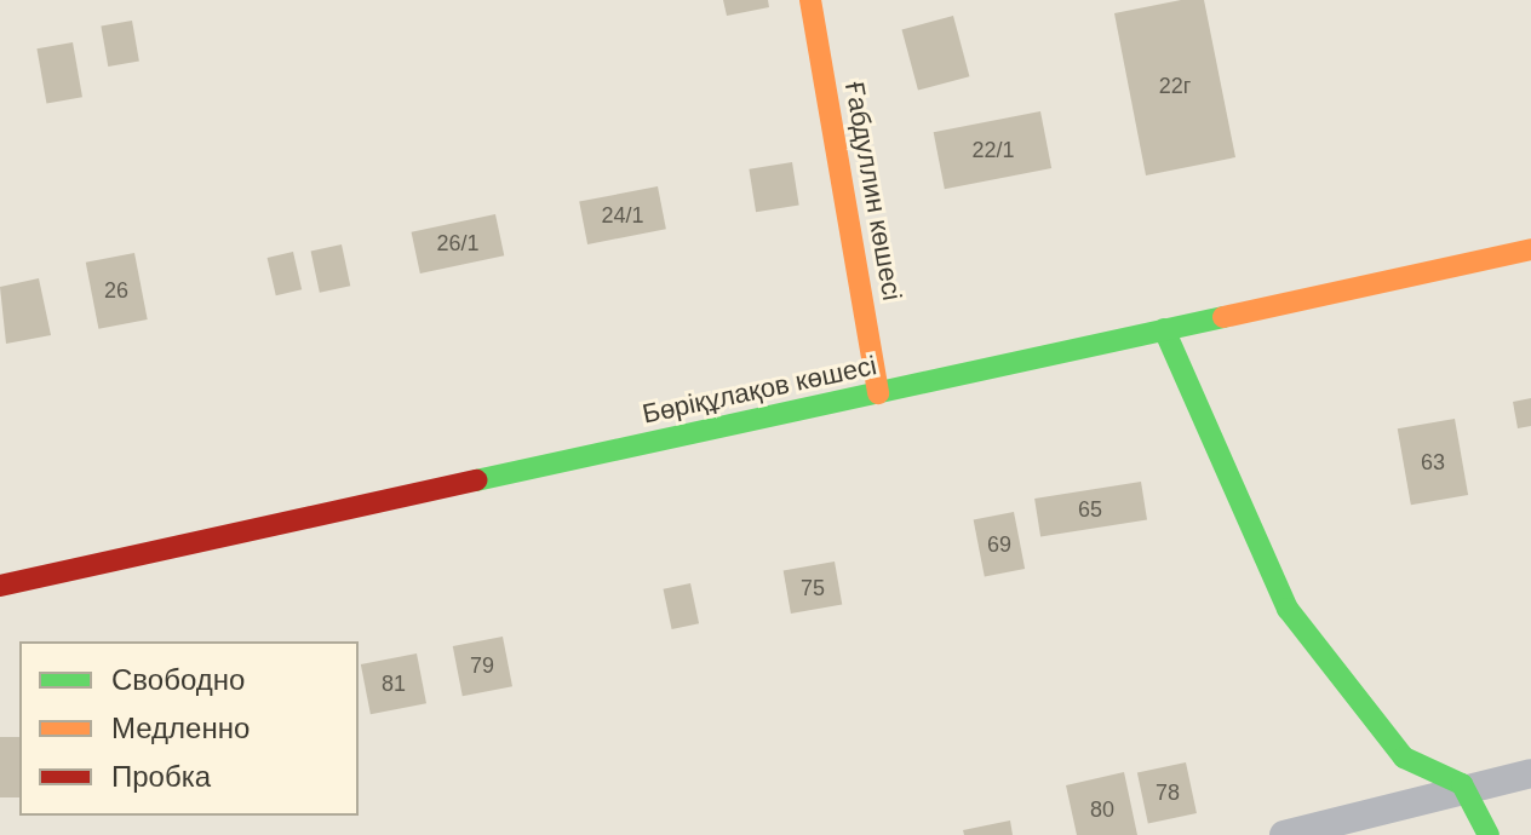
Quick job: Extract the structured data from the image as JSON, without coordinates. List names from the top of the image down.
{
  "streets": {
    "street": ["Ғабдуллин көшесі", "Бөріқұлақов көшесі"]
  },
  "crossings": [
    ["Ғабдуллин көшесі", "Бөріқұлақов көшесі"]
  ],
  "house_numbers": [
    "22г",
    "22/1",
    "24/1",
    "26/1",
    "26",
    "63",
    "65",
    "69",
    "75",
    "79",
    "81",
    "78",
    "80"
  ],
  "legend": ["Свободно", "Медленно", "Пробка"]
}
